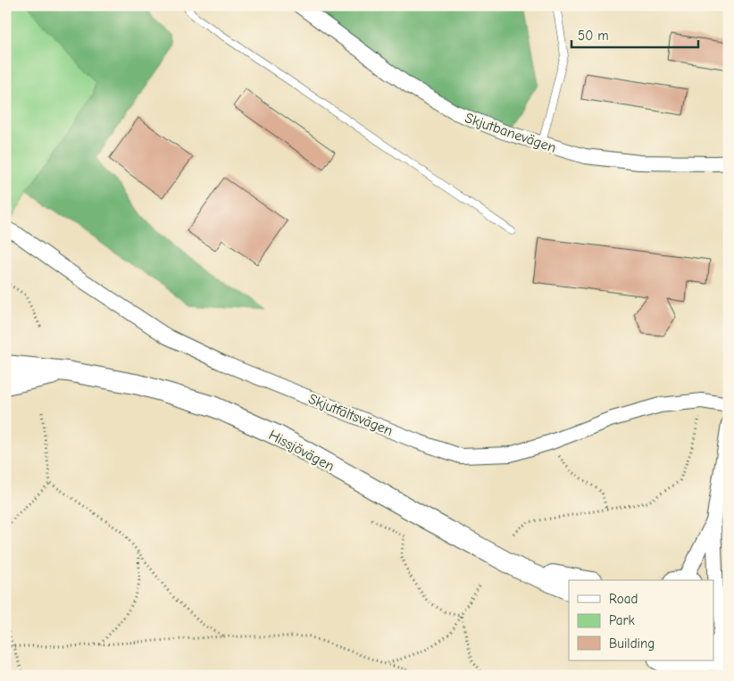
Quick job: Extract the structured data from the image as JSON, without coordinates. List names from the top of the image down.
{
  "streets": {
    "main road": ["Hissjövägen"],
    "street": ["Skjutbanevägen", "Skjutfältsvägen"]
  },
  "legend": ["Road", "Park", "Building"],
  "scale_bar": "50 m"
}
